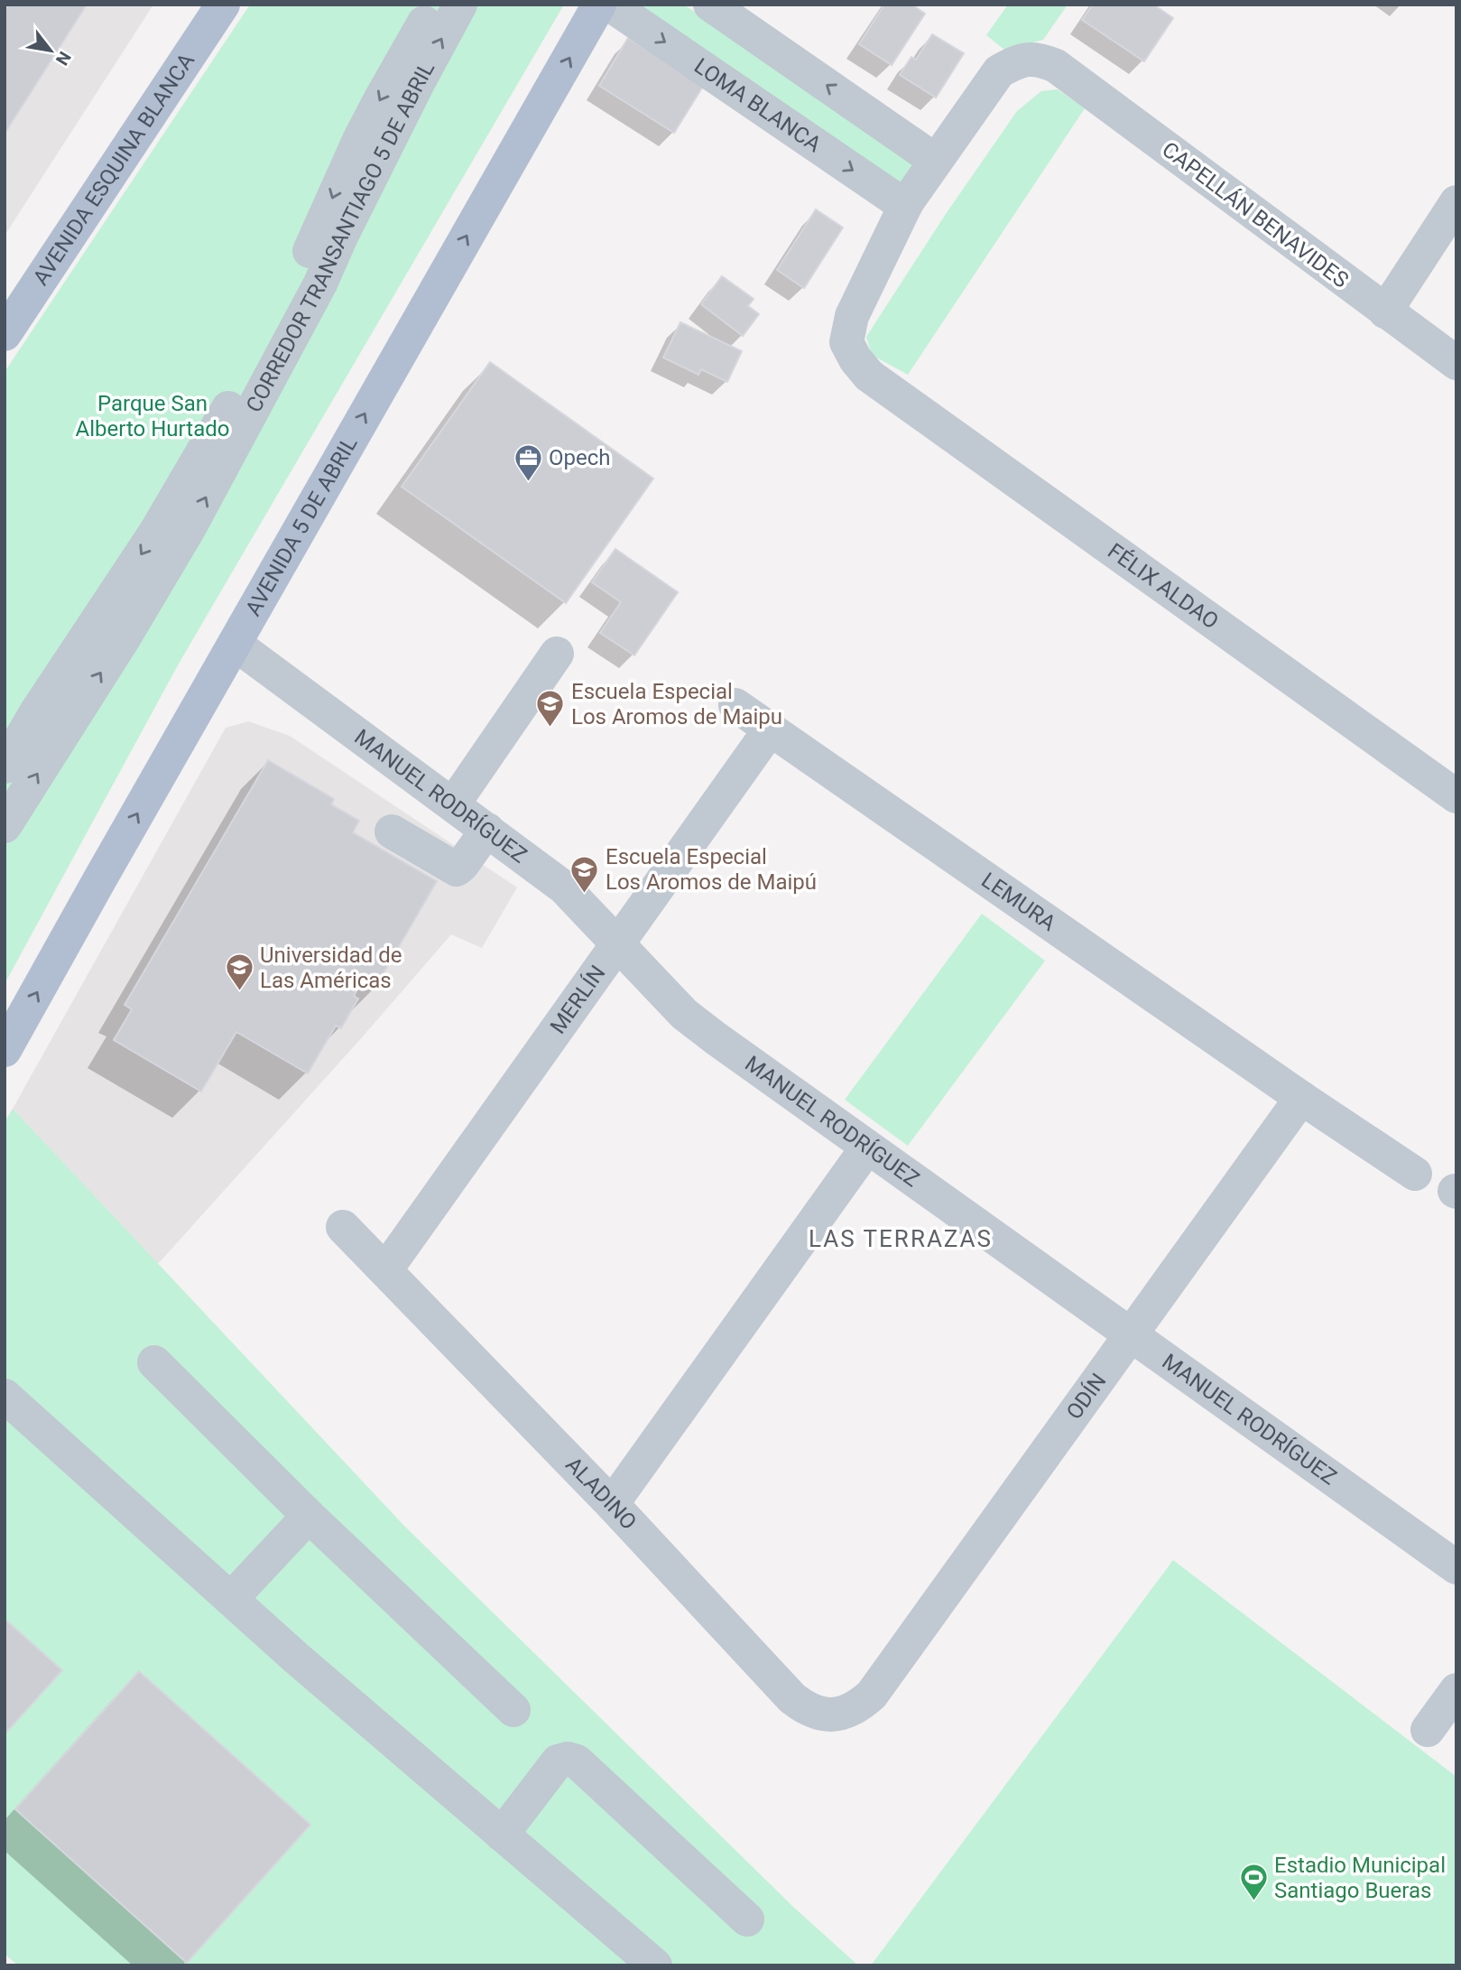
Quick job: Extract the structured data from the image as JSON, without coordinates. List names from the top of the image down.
{
  "streets": {
    "main road": ["AVENIDA ESQUINA BLANCA", "AVENIDA 5 DE ABRIL"],
    "street": [
      "LOMA BLANCA",
      "CAPELLÁN BENAVIDES",
      "CORREDOR TRANSANTIAGO 5 DE ABRIL",
      "FÉLIX ALDAO",
      "MANUEL RODRÍGUEZ",
      "LEMURA",
      "MERLÍN",
      "ODÍN",
      "ALADINO"
    ]
  },
  "crossings": [
    ["LOMA BLANCA", "FÉLIX ALDAO"],
    ["CAPELLÁN BENAVIDES", "FÉLIX ALDAO"],
    ["AVENIDA 5 DE ABRIL", "MANUEL RODRÍGUEZ"],
    ["MANUEL RODRÍGUEZ", "MERLÍN"],
    ["MANUEL RODRÍGUEZ", "ODÍN"],
    ["LEMURA", "MERLÍN"],
    ["LEMURA", "ODÍN"],
    ["MERLÍN", "ALADINO"],
    ["ODÍN", "ALADINO"]
  ],
  "one_way": ["AVENIDA 5 DE ABRIL"],
  "districts": ["LAS TERRAZAS"],
  "parks": ["Parque San Alberto Hurtado"],
  "places": {
    "office": ["Opech"],
    "school or university": ["Escuela Especial Los Aromos de Maipu", "Escuela Especial Los Aromos de Maipú", "Universidad de Las Américas"],
    "sports": ["Estadio Municipal Santiago Bueras"]
  },
  "north": "bottom right"
}
